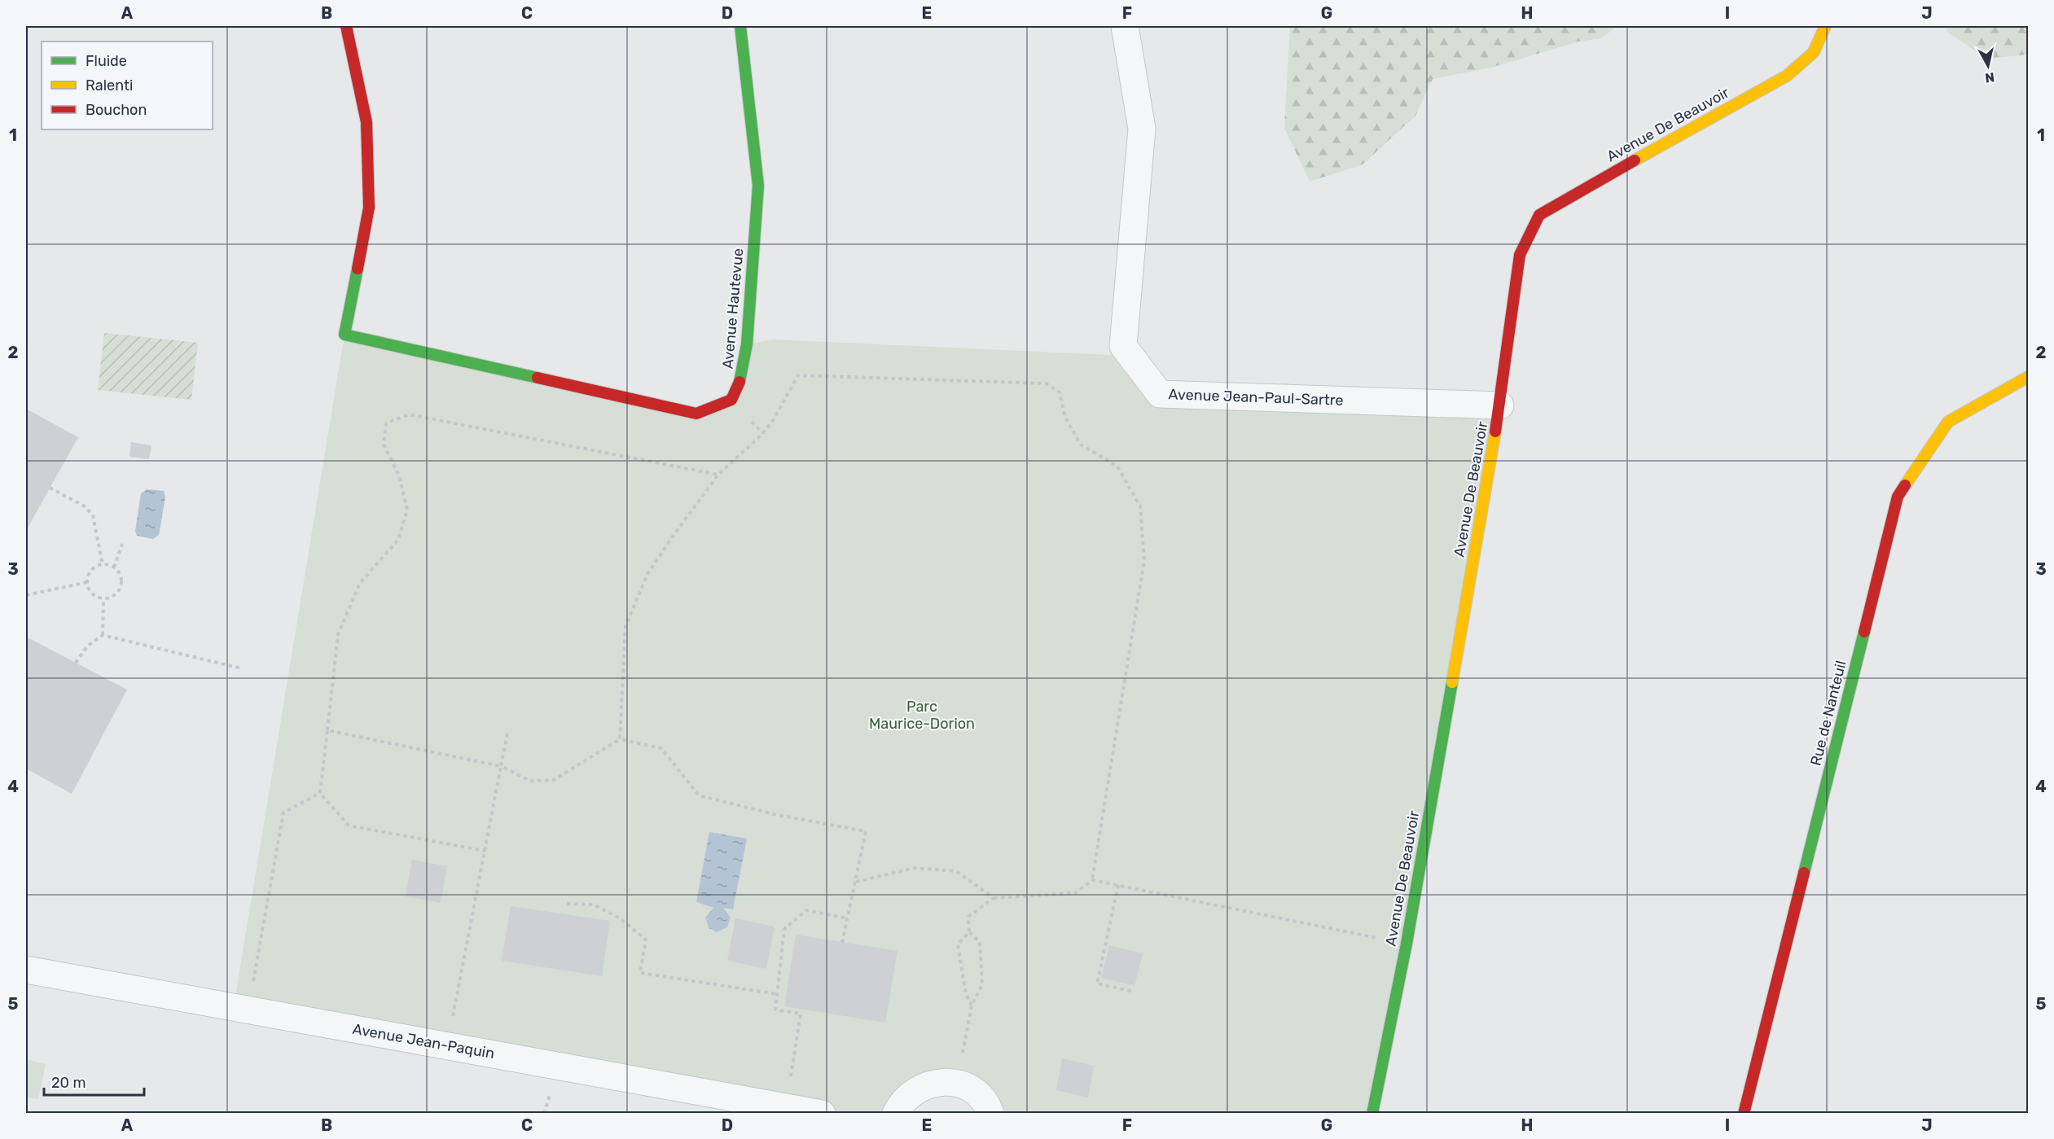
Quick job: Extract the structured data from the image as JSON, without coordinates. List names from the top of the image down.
{
  "streets": {
    "street": [
      "Avenue De Beauvoir",
      "Avenue Hautevue",
      "Avenue Jean-Paul-Sartre",
      "Rue de Nanteuil",
      "Avenue Jean-Paquin"
    ]
  },
  "crossings": [
    ["Avenue De Beauvoir", "Avenue Jean-Paul-Sartre"]
  ],
  "parks": ["Parc Maurice-Dorion"],
  "legend": ["Fluide", "Ralenti", "Bouchon"],
  "scale_bar": "20 m",
  "north": "bottom",
  "grid": {
    "columns": [
      "A",
      "B",
      "C",
      "D",
      "E",
      "F",
      "G",
      "H",
      "I",
      "J"
    ],
    "rows": [
      "1",
      "2",
      "3",
      "4",
      "5"
    ]
  }
}
